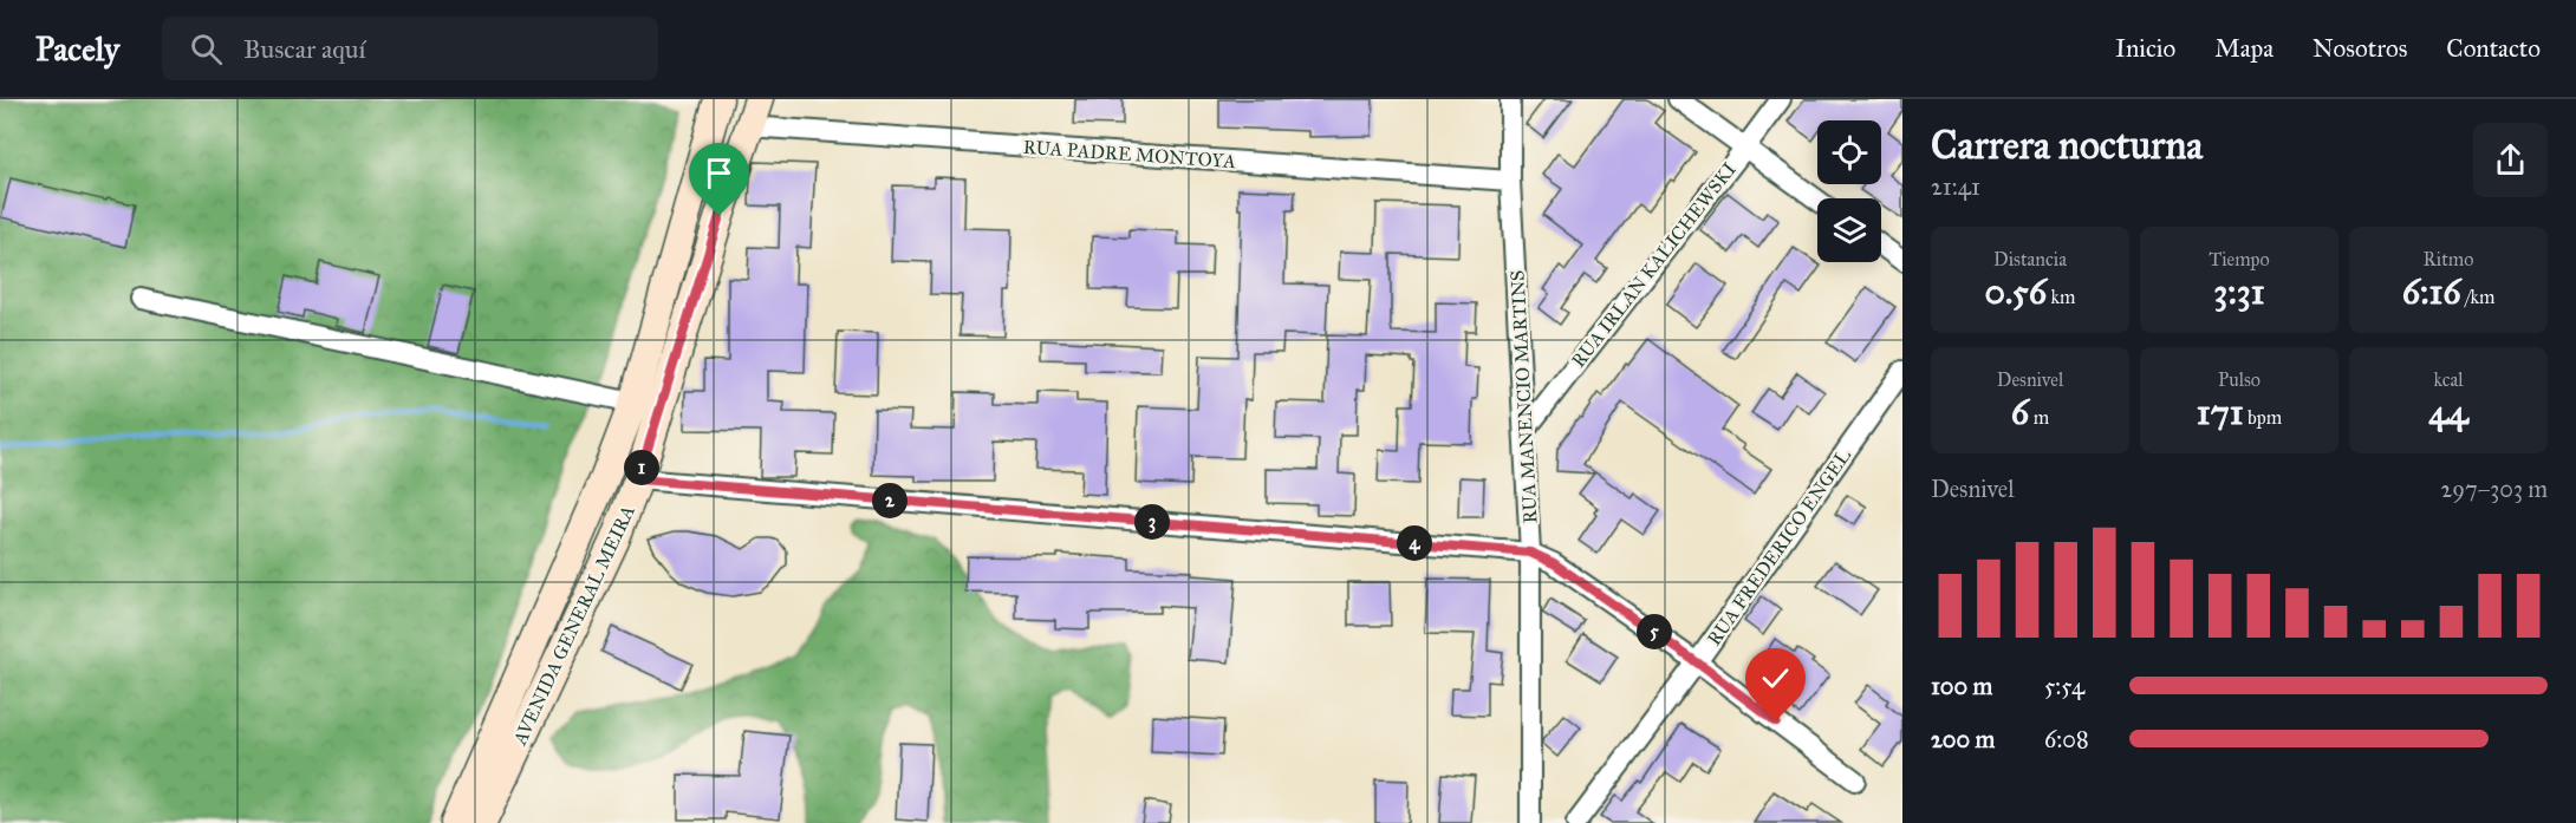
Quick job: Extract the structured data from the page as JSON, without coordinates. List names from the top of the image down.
{
  "streets": {
    "main road": ["AVENIDA GENERAL MEIRA"],
    "street": [
      "RUA PADRE MONTOYA",
      "RUA IRLAN KALICHEWSKI",
      "RUA MANENCIO MARTINS",
      "RUA FREDERICO ENGEL"
    ]
  },
  "crossings": [
    ["RUA PADRE MONTOYA", "RUA MANENCIO MARTINS"],
    ["RUA PADRE MONTOYA", "AVENIDA GENERAL MEIRA"],
    ["RUA IRLAN KALICHEWSKI", "RUA MANENCIO MARTINS"]
  ],
  "page": {
    "header": "Pacely",
    "search": "Buscar aquí",
    "nav": [
      "Inicio",
      "Mapa",
      "Nosotros",
      "Contacto"
    ],
    "heading": ["Carrera nocturna", "21:41"],
    "stats": [
      ["Distancia", "0.56 km"],
      ["Tiempo", "3:31"],
      ["Ritmo", "6:16 /km"],
      ["Desnivel", "6 m"],
      ["Pulso", "171 bpm"],
      ["kcal", "44"]
    ],
    "pins": [
      "1",
      "2",
      "3",
      "4",
      "5"
    ],
    "chart": ["Desnivel", "297–303 m"],
    "list": [
      {
        "name": "100 m",
        "note": "5:54"
      },
      {
        "name": "200 m",
        "note": "6:08"
      }
    ]
  }
}
